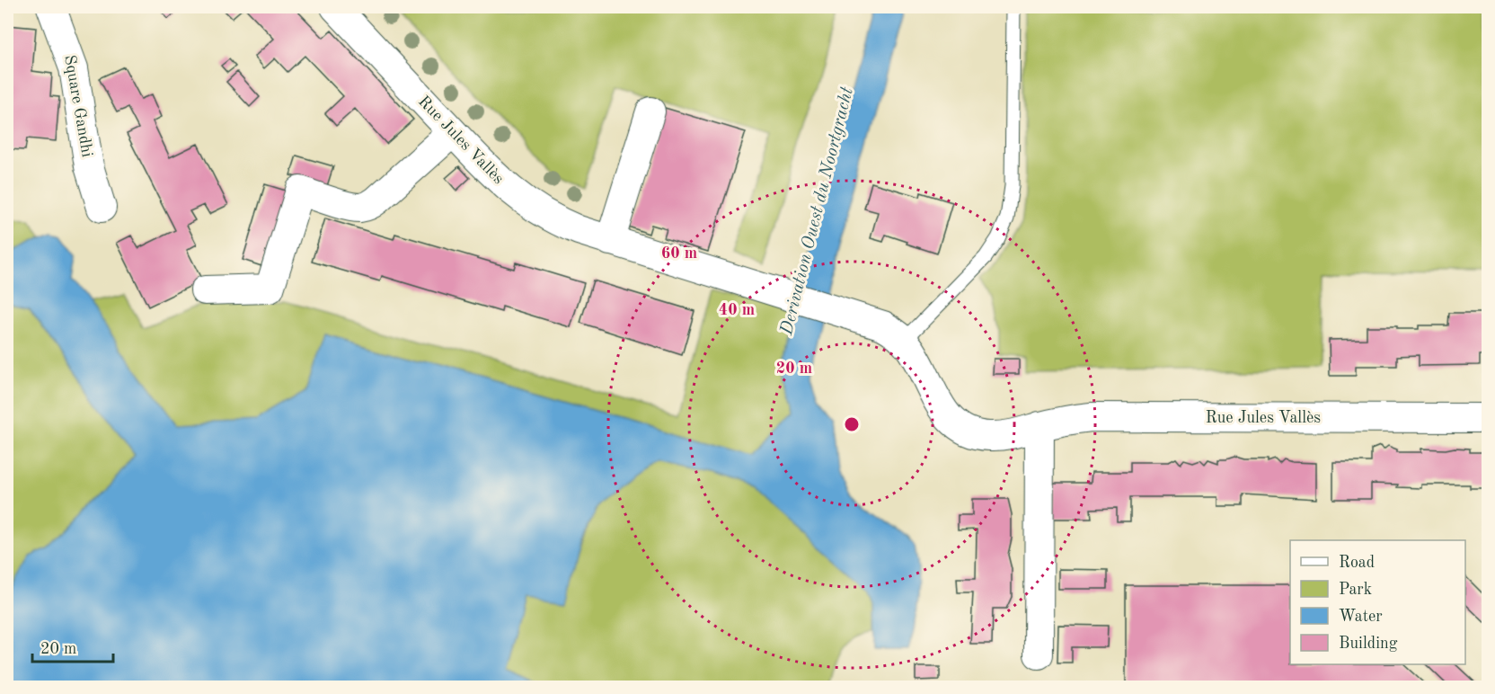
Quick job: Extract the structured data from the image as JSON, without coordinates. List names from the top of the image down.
{
  "streets": {
    "street": ["Square Gandhi", "Rue Jules Vallès"]
  },
  "water": ["Derivation Ouest du Noortgracht"],
  "legend": [
    "Road",
    "Park",
    "Water",
    "Building"
  ],
  "scale_bar": "20 m",
  "rings": ["60 m", "40 m", "20 m"]
}
